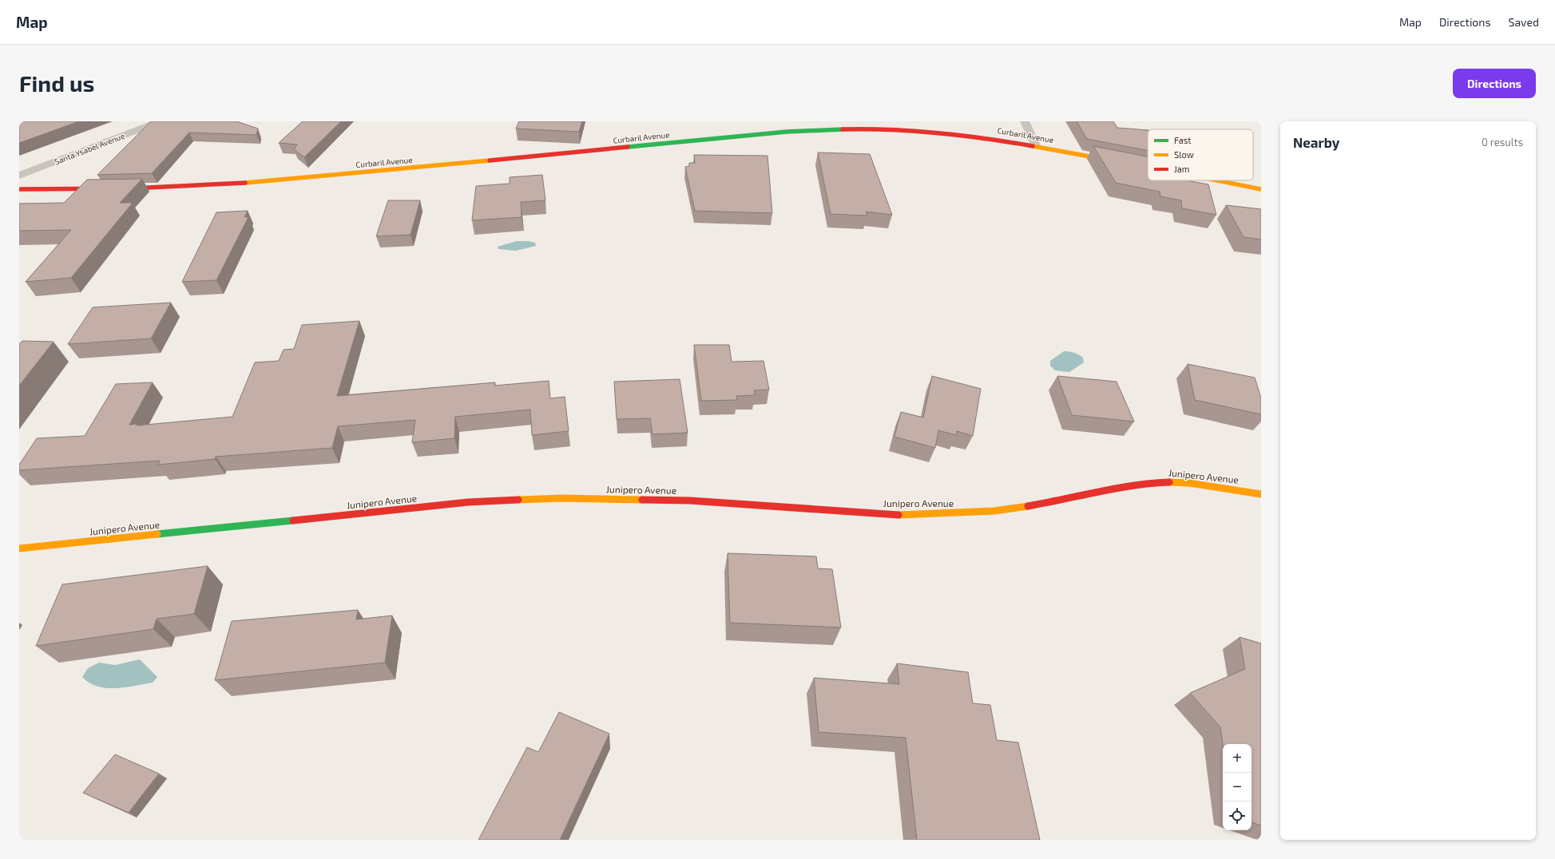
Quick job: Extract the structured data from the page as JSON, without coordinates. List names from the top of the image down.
{
  "streets": {
    "street": ["Curbaril Avenue", "Santa Ysabel Avenue", "Junipero Avenue"]
  },
  "legend": ["Fast", "Slow", "Jam"],
  "page": {
    "header": "Map",
    "nav": ["Map", "Directions", "Saved"],
    "buttons": "Directions",
    "title": "Find us",
    "heading": ["Nearby", "0 results"],
    "map_buttons": ["+", "−"]
  }
}
